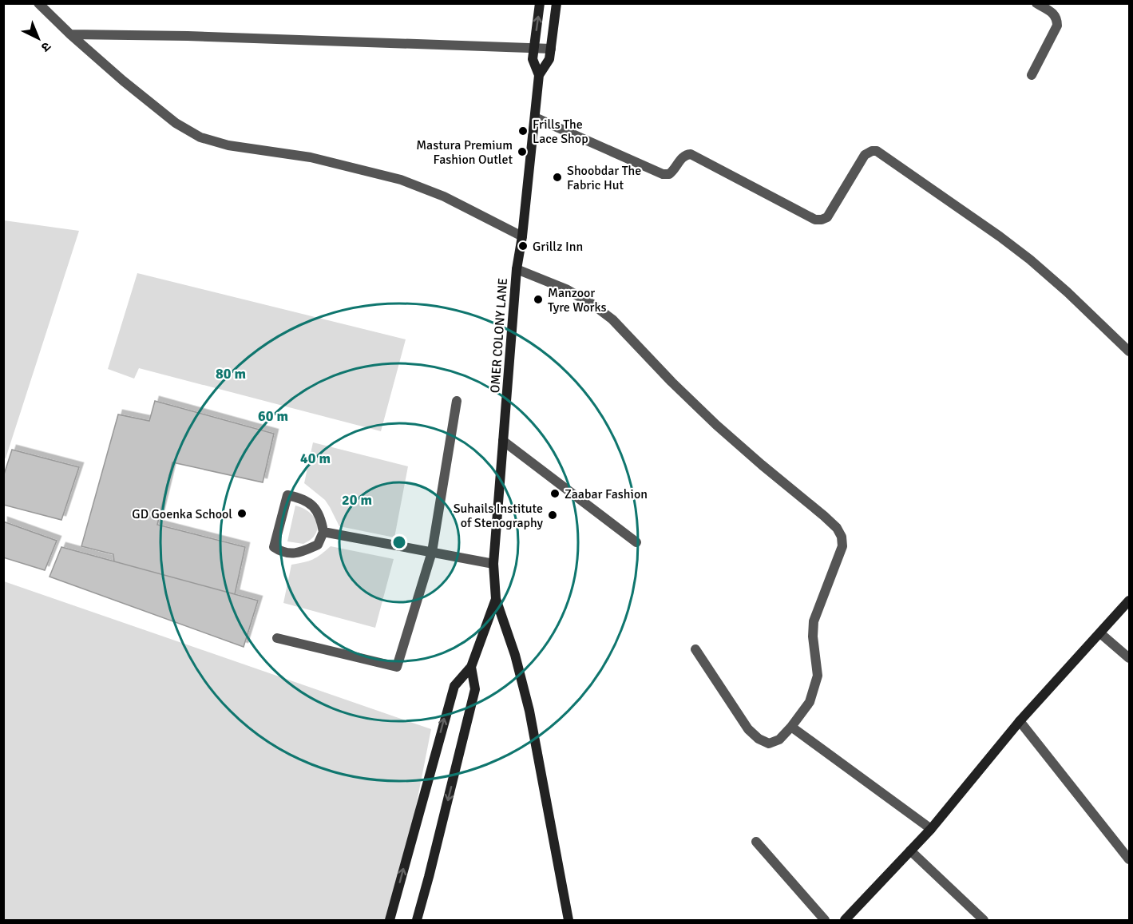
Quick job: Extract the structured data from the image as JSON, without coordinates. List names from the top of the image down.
{
  "streets": {
    "main road": ["OMER COLONY LANE"]
  },
  "places": [
    "Frills The Lace Shop",
    "Mastura Premium Fashion Outlet",
    "Shoobdar The Fabric Hut",
    "Grillz Inn",
    "Manzoor Tyre Works",
    "Zaabar Fashion",
    "GD Goenka School",
    "Suhails Institute of Stenography"
  ],
  "north": "bottom right",
  "rings": [
    "80 m",
    "60 m",
    "40 m",
    "20 m"
  ]
}
